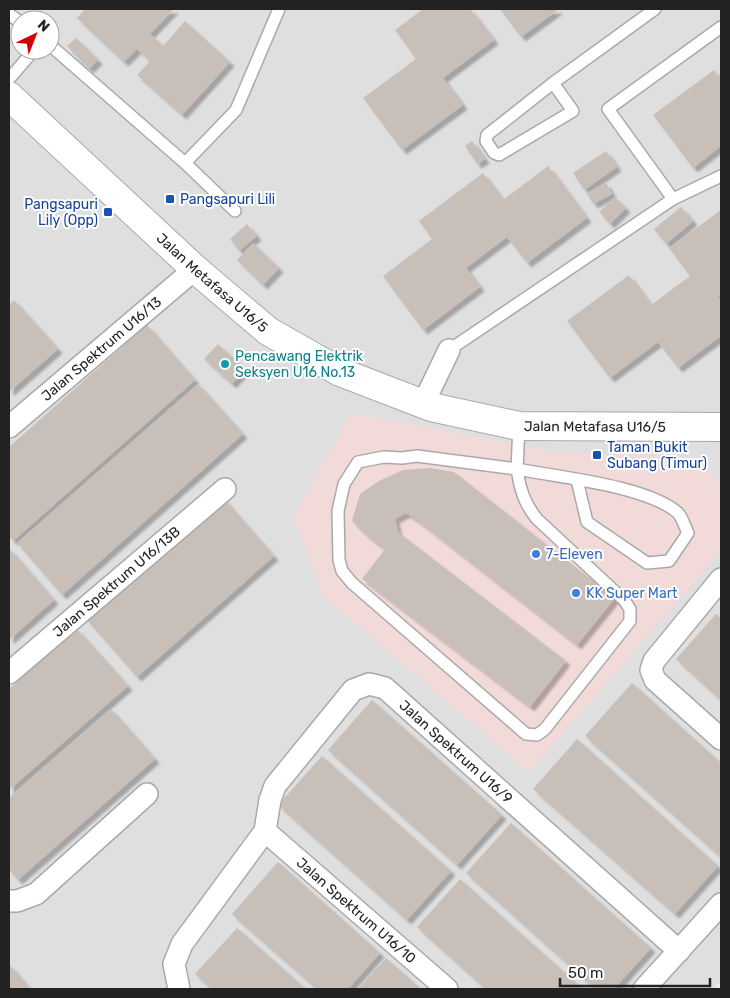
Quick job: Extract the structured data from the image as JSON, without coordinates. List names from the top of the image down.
{
  "streets": {
    "street": [
      "Jalan Metafasa U16/5",
      "Jalan Spektrum U16/13",
      "Jalan Spektrum U16/13B",
      "Jalan Spektrum U16/9",
      "Jalan Spektrum U16/10"
    ]
  },
  "crossings": [
    ["Jalan Metafasa U16/5", "Jalan Spektrum U16/13"],
    ["Jalan Spektrum U16/9", "Jalan Spektrum U16/10"]
  ],
  "places": {
    "transit": ["Pangsapuri Lili", "Pangsapuri Lily (Opp)", "Taman Bukit Subang (Timur)"],
    "other": ["Pencawang Elektrik Seksyen U16 No.13", "7-Eleven", "KK Super Mart"]
  },
  "scale_bar": "50 m",
  "north": "top right"
}
